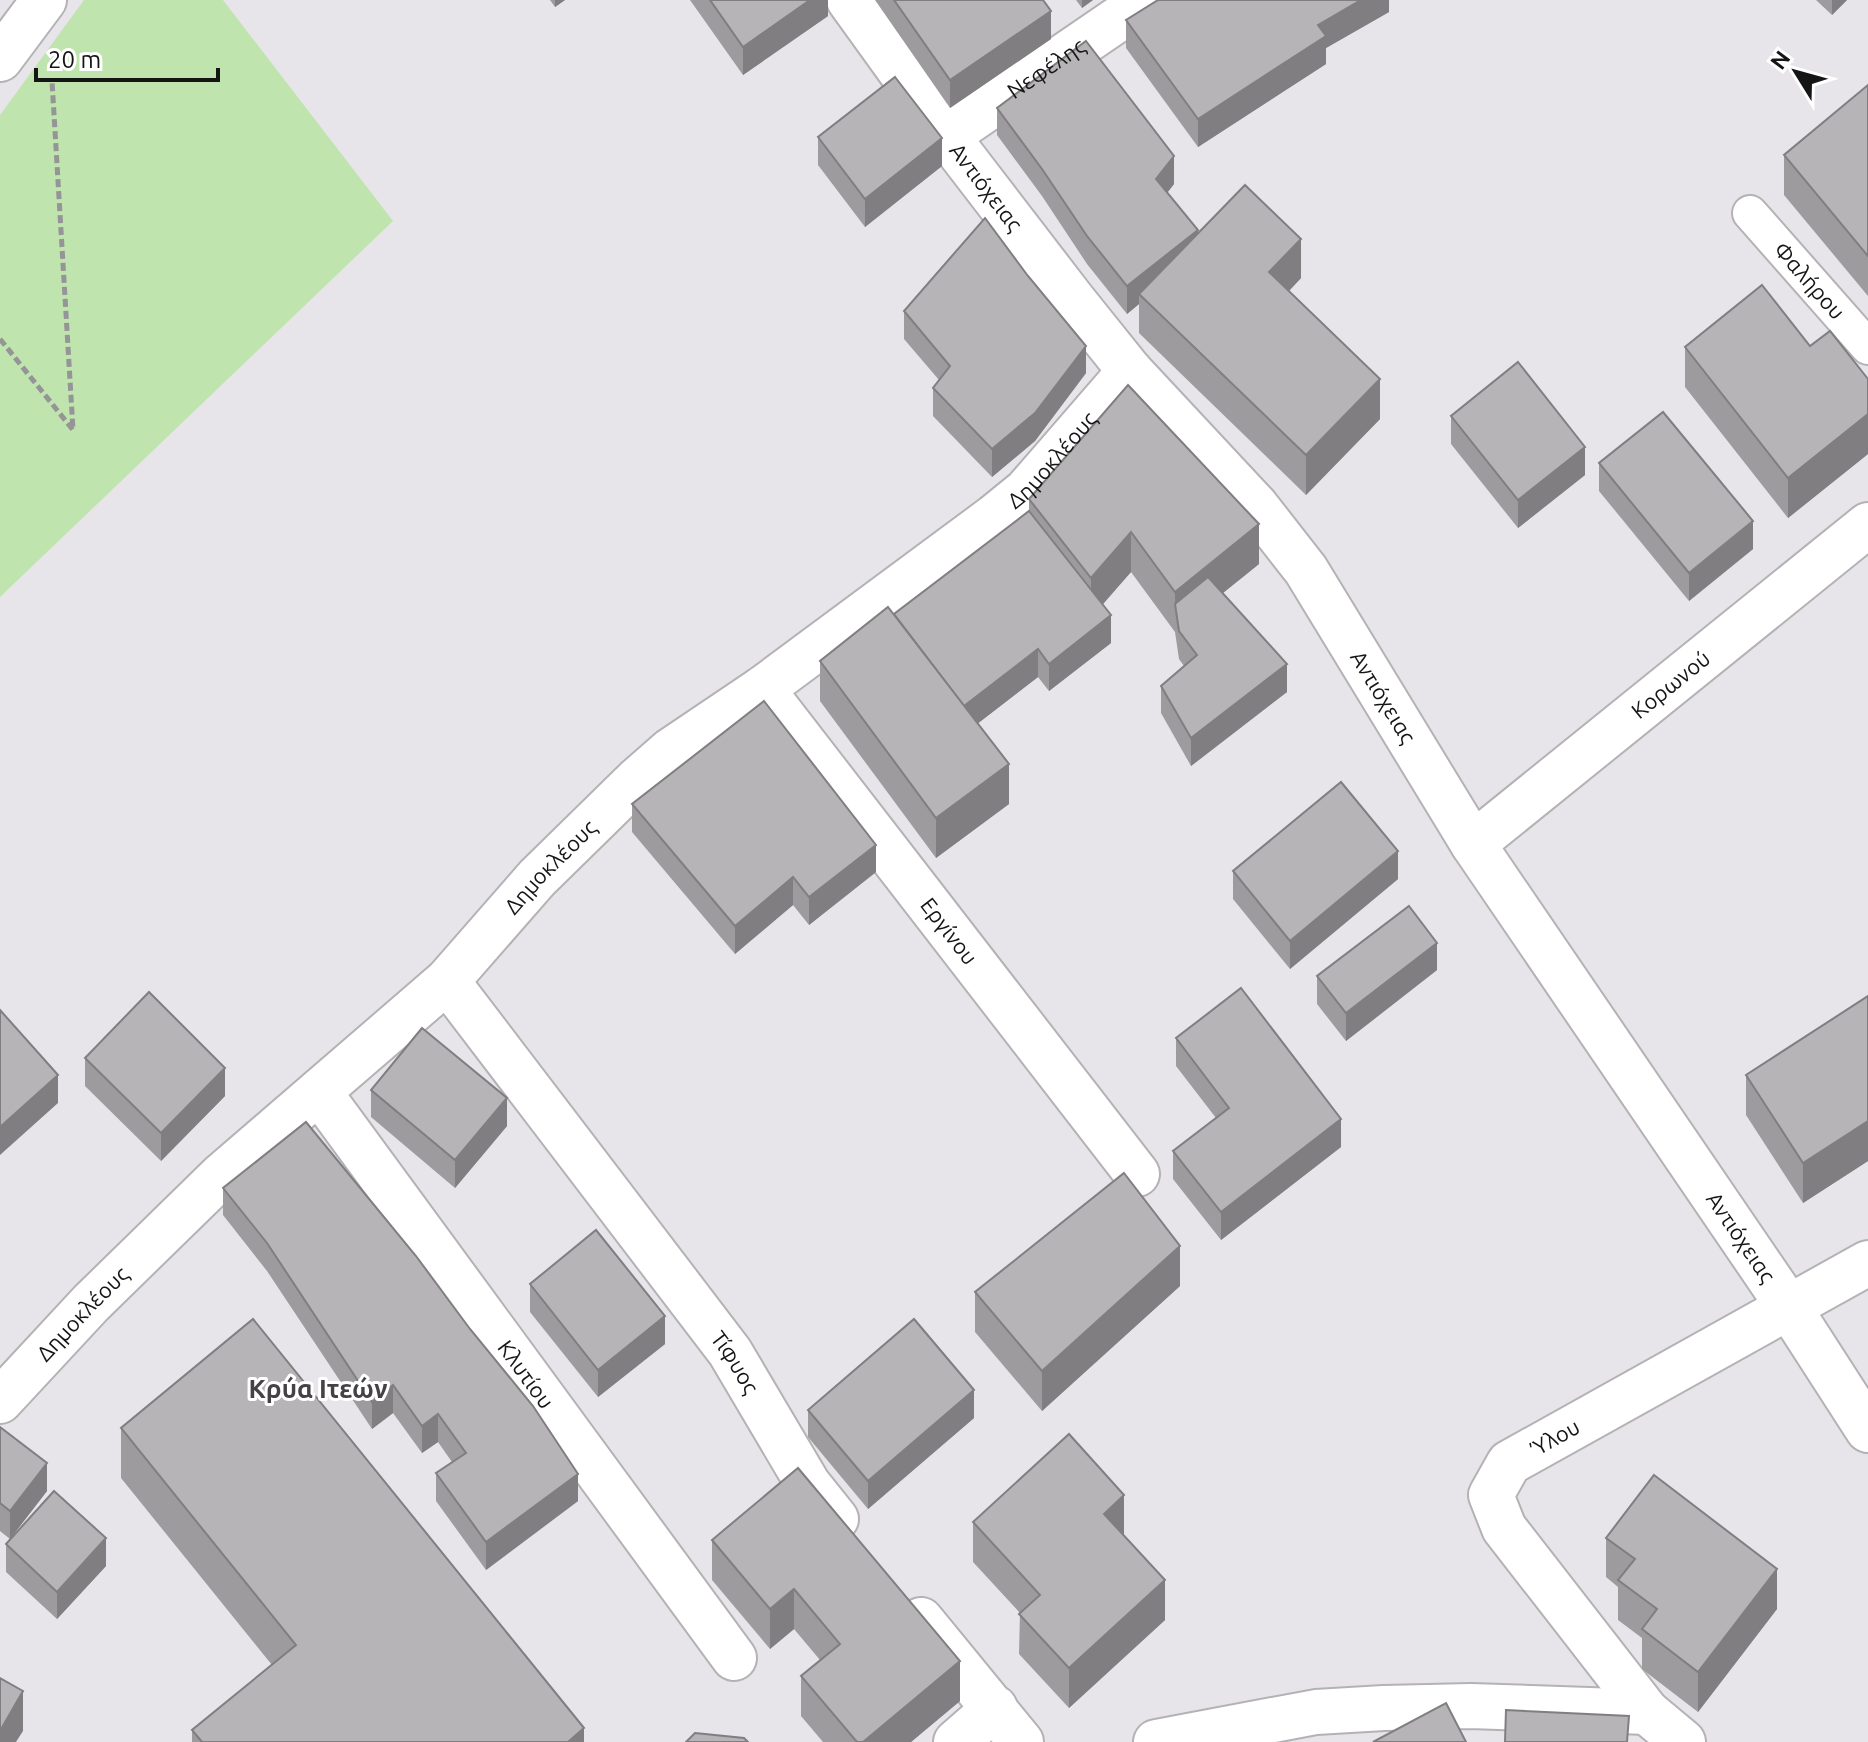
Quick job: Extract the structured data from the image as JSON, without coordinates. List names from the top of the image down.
{
  "streets": {
    "street": [
      "Νεφέλης",
      "Αντιόχειας",
      "Δημοκλέους",
      "Κορωνού",
      "Εργίνου",
      "Τίφυος",
      "Κλυτίου",
      "Ύλου"
    ],
    "lane": ["Φαλήρου"]
  },
  "crossings": [
    ["Νεφέλης", "Αντιόχειας"],
    ["Αντιόχειας", "Δημοκλέους"],
    ["Αντιόχειας", "Κορωνού"],
    ["Αντιόχειας", "Ύλου"],
    ["Δημοκλέους", "Εργίνου"],
    ["Δημοκλέους", "Τίφυος"],
    ["Δημοκλέους", "Κλυτίου"]
  ],
  "districts": ["Κρύα Ιτεών"],
  "scale_bar": "20 m",
  "north": "top left"
}
